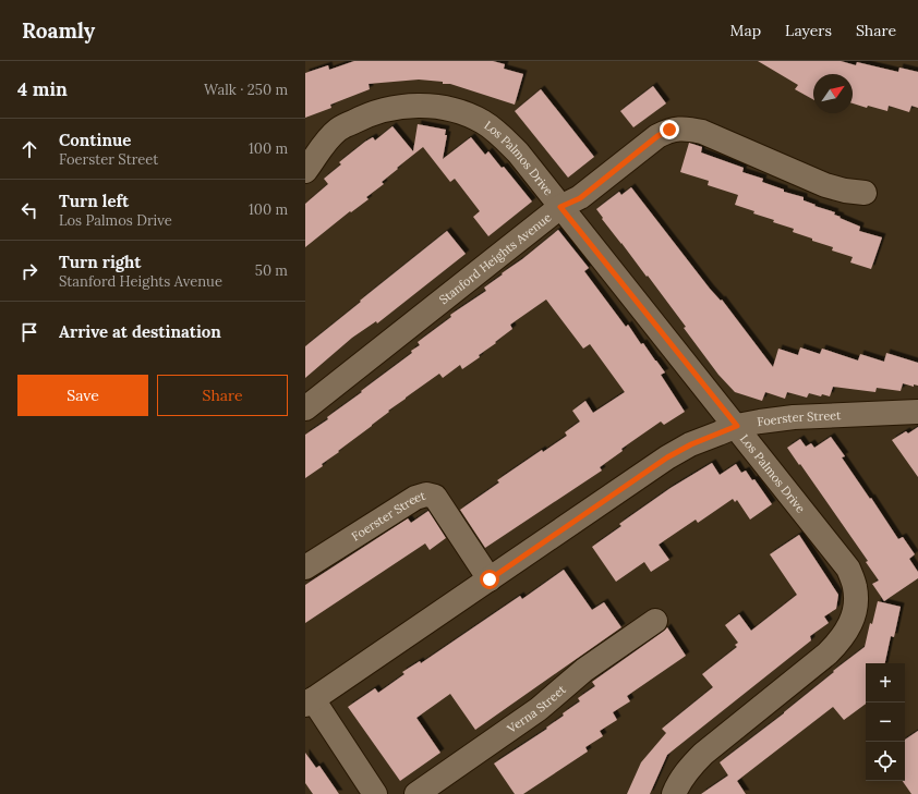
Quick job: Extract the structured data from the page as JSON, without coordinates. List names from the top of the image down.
{
  "streets": {
    "street": [
      "Los Palmos Drive",
      "Stanford Heights Avenue",
      "Foerster Street",
      "Verna Street"
    ]
  },
  "crossings": [
    ["Los Palmos Drive", "Stanford Heights Avenue"],
    ["Los Palmos Drive", "Foerster Street"]
  ],
  "north": "top right",
  "page": {
    "header": "Roamly",
    "nav": ["Map", "Layers", "Share"],
    "heading": ["4 min", "Walk · 250 m"],
    "list": [
      ["Continue", "Foerster Street", "100 m"],
      ["Turn left", "Los Palmos Drive", "100 m"],
      ["Turn right", "Stanford Heights Avenue", "50 m"],
      "Arrive at destination"
    ],
    "buttons": ["Save", "Share"],
    "map_buttons": ["+", "−"]
  }
}
